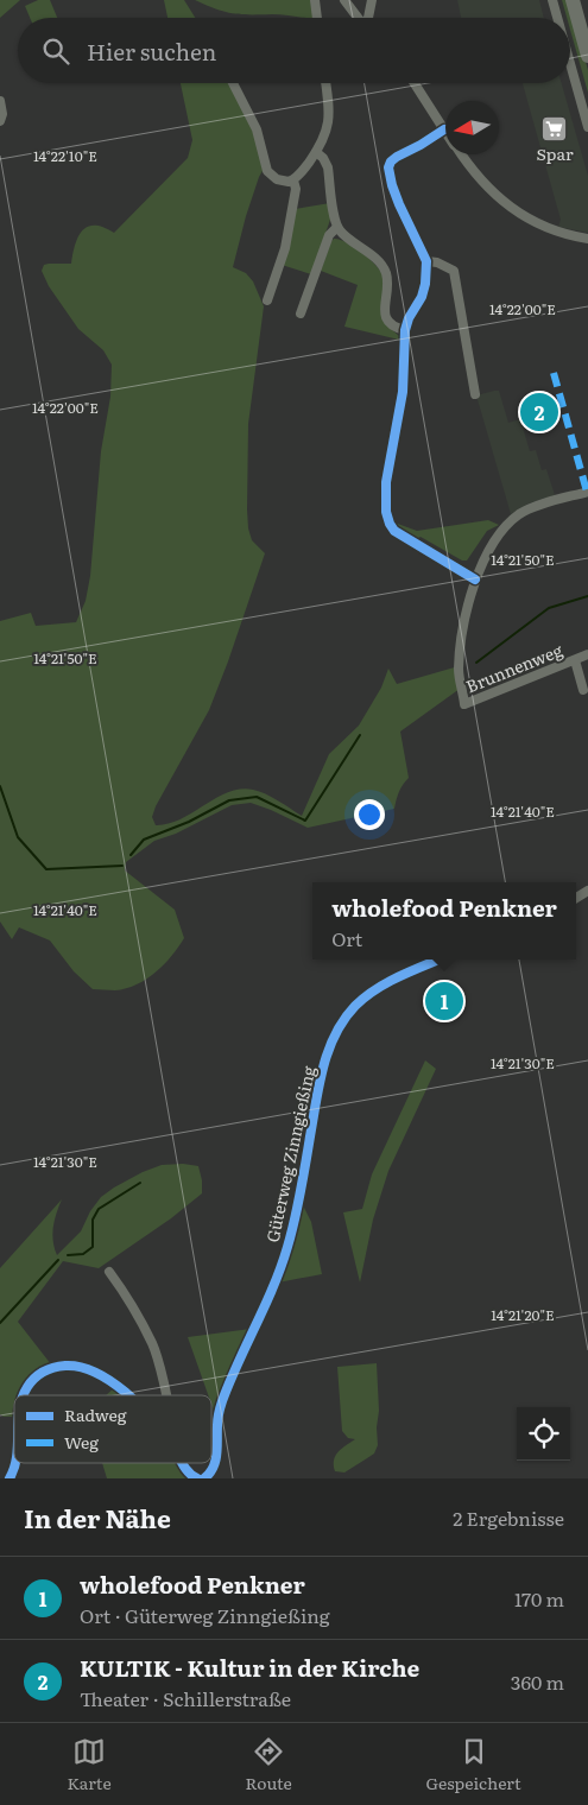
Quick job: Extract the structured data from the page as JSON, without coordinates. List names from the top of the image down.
{
  "streets": {
    "street": ["Brunnenweg", "Güterweg Zinngießing"]
  },
  "places": {
    "supermarket": ["Spar"]
  },
  "legend": ["Radweg", "Weg"],
  "north": "left",
  "page": {
    "search": "Hier suchen",
    "pins": ["2", "1"],
    "popup": ["wholefood Penkner", "Ort"],
    "heading": ["In der Nähe", "2 Ergebnisse"],
    "list": [
      {
        "mark": "1",
        "name": "wholefood Penkner",
        "note": "Ort · Güterweg Zinngießing",
        "value": "170 m"
      },
      {
        "mark": "2",
        "name": "KULTIK - Kultur in der Kirche",
        "note": "Theater · Schillerstraße",
        "value": "360 m"
      }
    ],
    "nav": ["Karte", "Route", "Gespeichert"]
  },
  "coordinates": [
    "14°22'10\"E",
    "14°22'00\"E",
    "14°21'50\"E",
    "14°21'40\"E",
    "14°21'30\"E",
    "14°21'20\"E"
  ]
}
